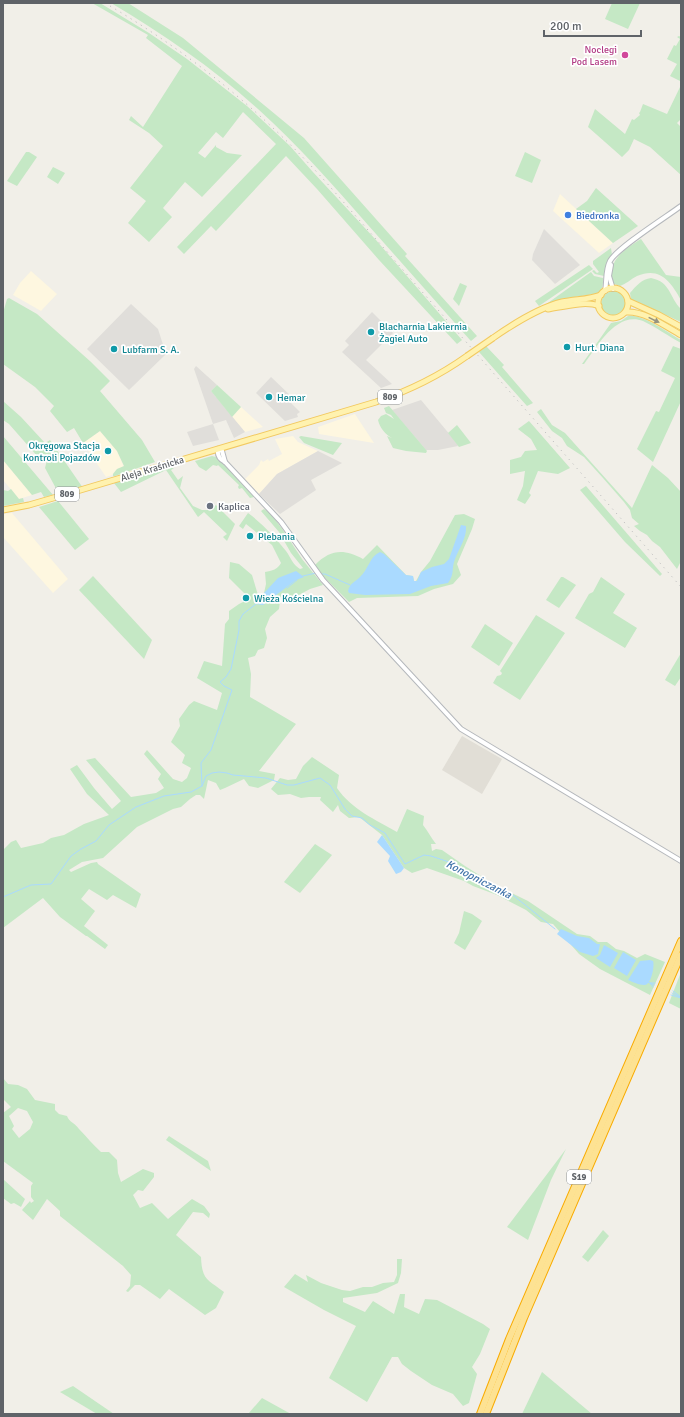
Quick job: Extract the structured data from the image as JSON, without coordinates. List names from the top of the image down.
{
  "streets": {
    "highway": ["S19"],
    "main road": ["809", "Aleja Kraśnicka"]
  },
  "crossings": [
    ["809", "Aleja Kraśnicka"]
  ],
  "water": ["Konopniczanka"],
  "places": [
    "Noclegi Pod Lasem",
    "Biedronka",
    "Blacharnia Lakiernia Żagiel Auto",
    "Hurt. Diana",
    "Lubfarm S. A.",
    "Hemar",
    "Okręgowa Stacja Kontroli Pojazdów",
    "Kaplica",
    "Plebania",
    "Wieża Kościelna"
  ],
  "scale_bar": "200 m"
}
